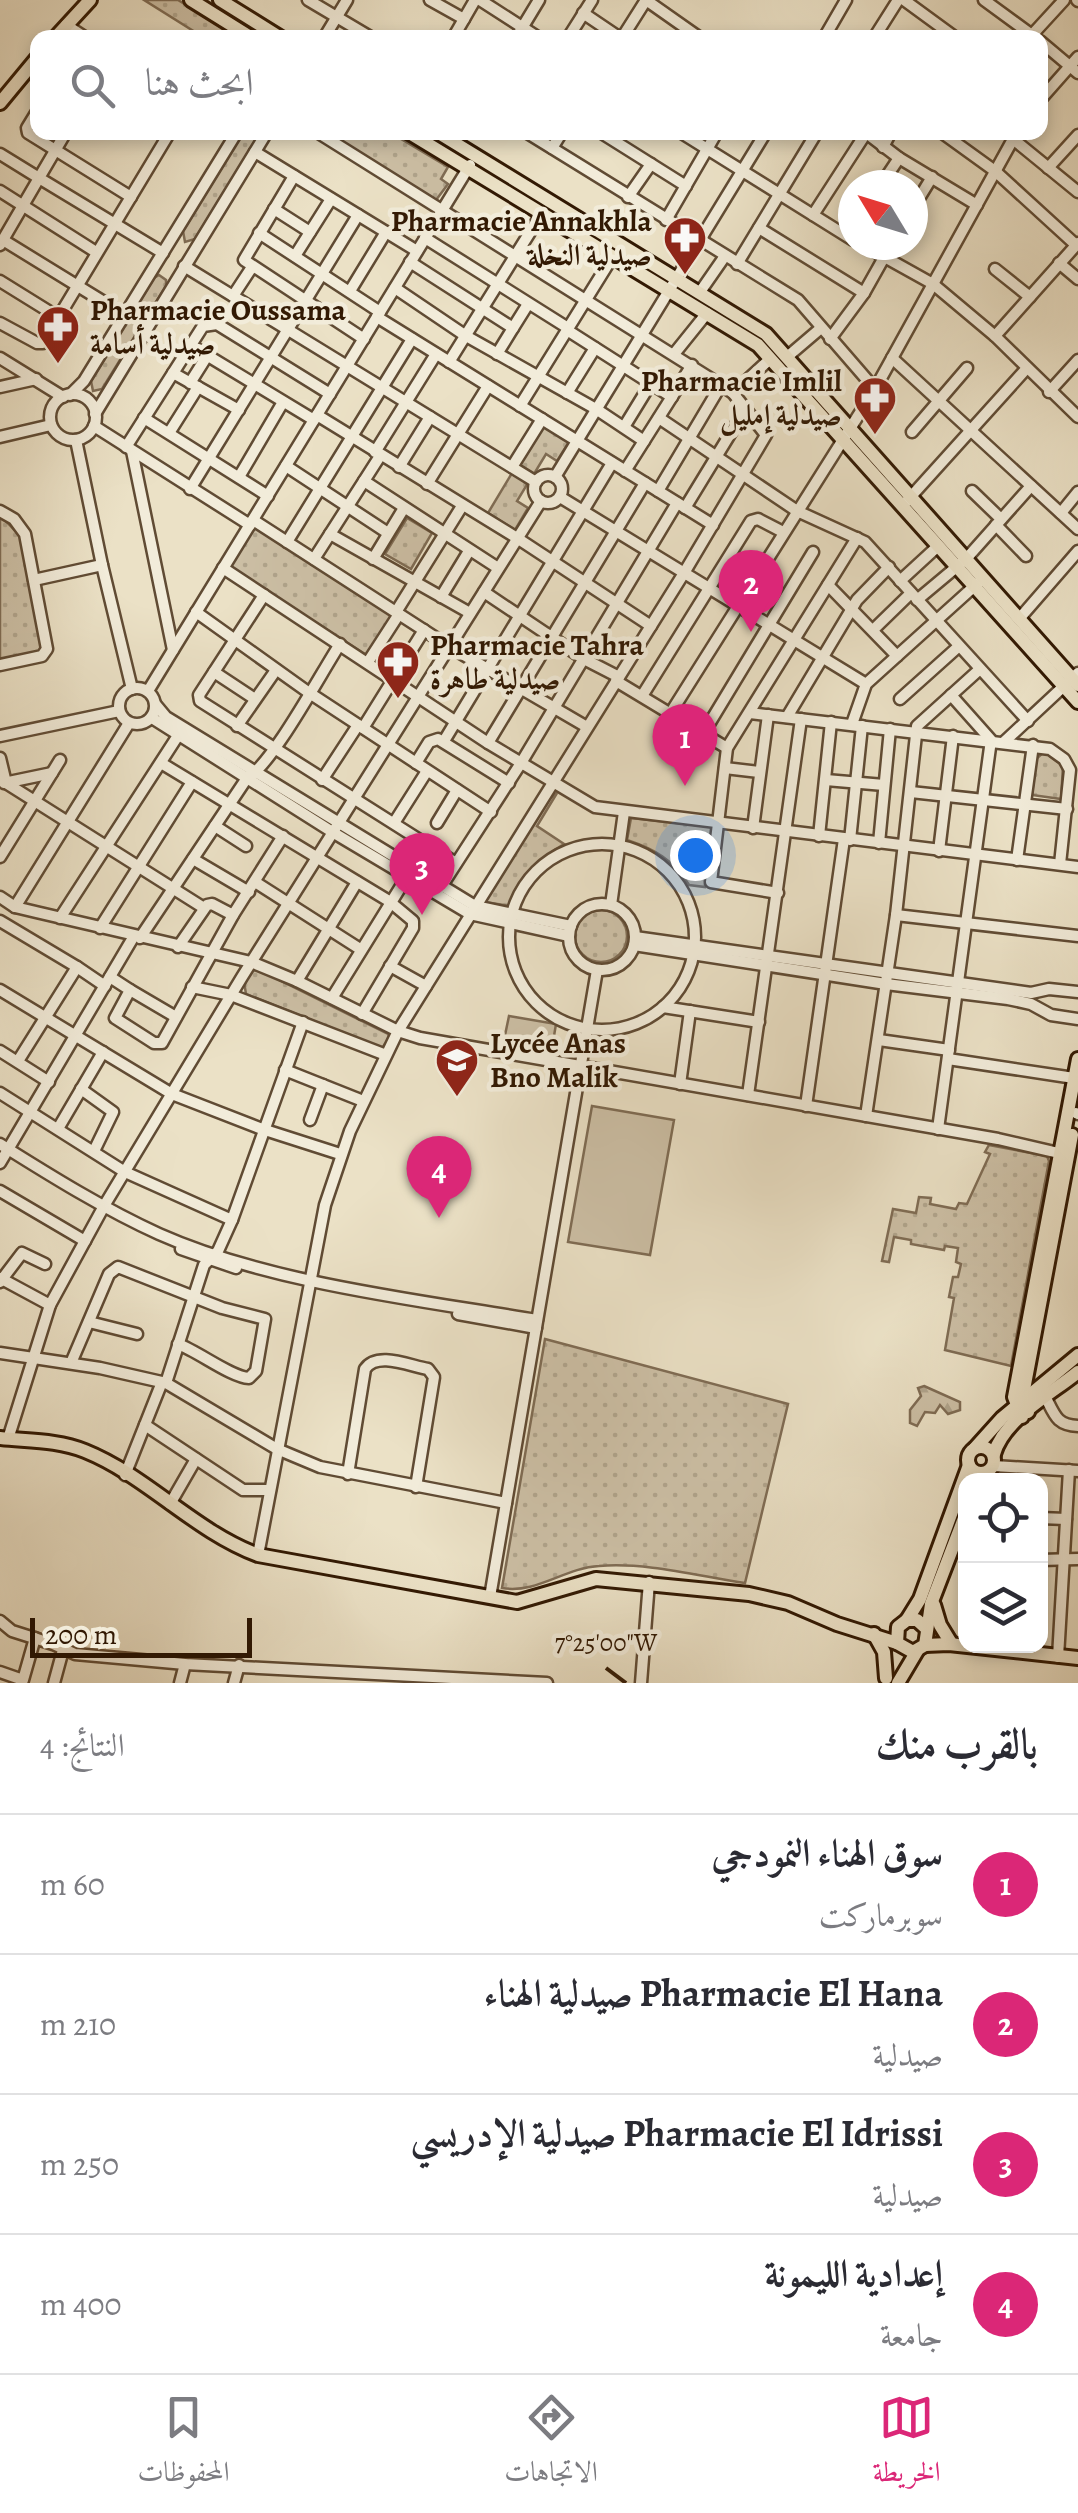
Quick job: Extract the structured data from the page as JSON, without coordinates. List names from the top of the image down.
{
  "places": {
    "pharmacy": [
      "Pharmacie Annakhla صيدلية النخلة",
      "Pharmacie Oussama صيدلية أسامة",
      "Pharmacie Imlil صيدلية إمليل",
      "Pharmacie Tahra صيدلية طاهرة"
    ],
    "school or university": ["Lycée Anas Bno Malik"]
  },
  "scale_bar": "200 m",
  "north": "top left",
  "page": {
    "search": "ابحث هنا",
    "pins": [
      "2",
      "1",
      "3",
      "4"
    ],
    "scale": "200 m",
    "heading": ["بالقرب منك", "النتائج: 4"],
    "list": [
      {
        "mark": "1",
        "name": "سوق الهناء النمودجي",
        "note": "سوبرماركت",
        "value": "60 m"
      },
      {
        "mark": "2",
        "name": "Pharmacie El Hana صيدلية الهناء",
        "note": "صيدلية",
        "value": "210 m"
      },
      {
        "mark": "3",
        "name": "Pharmacie El Idrissi صيدلية الإدريسي",
        "note": "صيدلية",
        "value": "250 m"
      },
      {
        "mark": "4",
        "name": "إعدادية الليمونة",
        "note": "جامعة",
        "value": "400 m"
      }
    ],
    "nav": ["الخريطة", "الاتجاهات", "المحفوظات"]
  },
  "coordinates": ["7°25'00\"W"]
}
